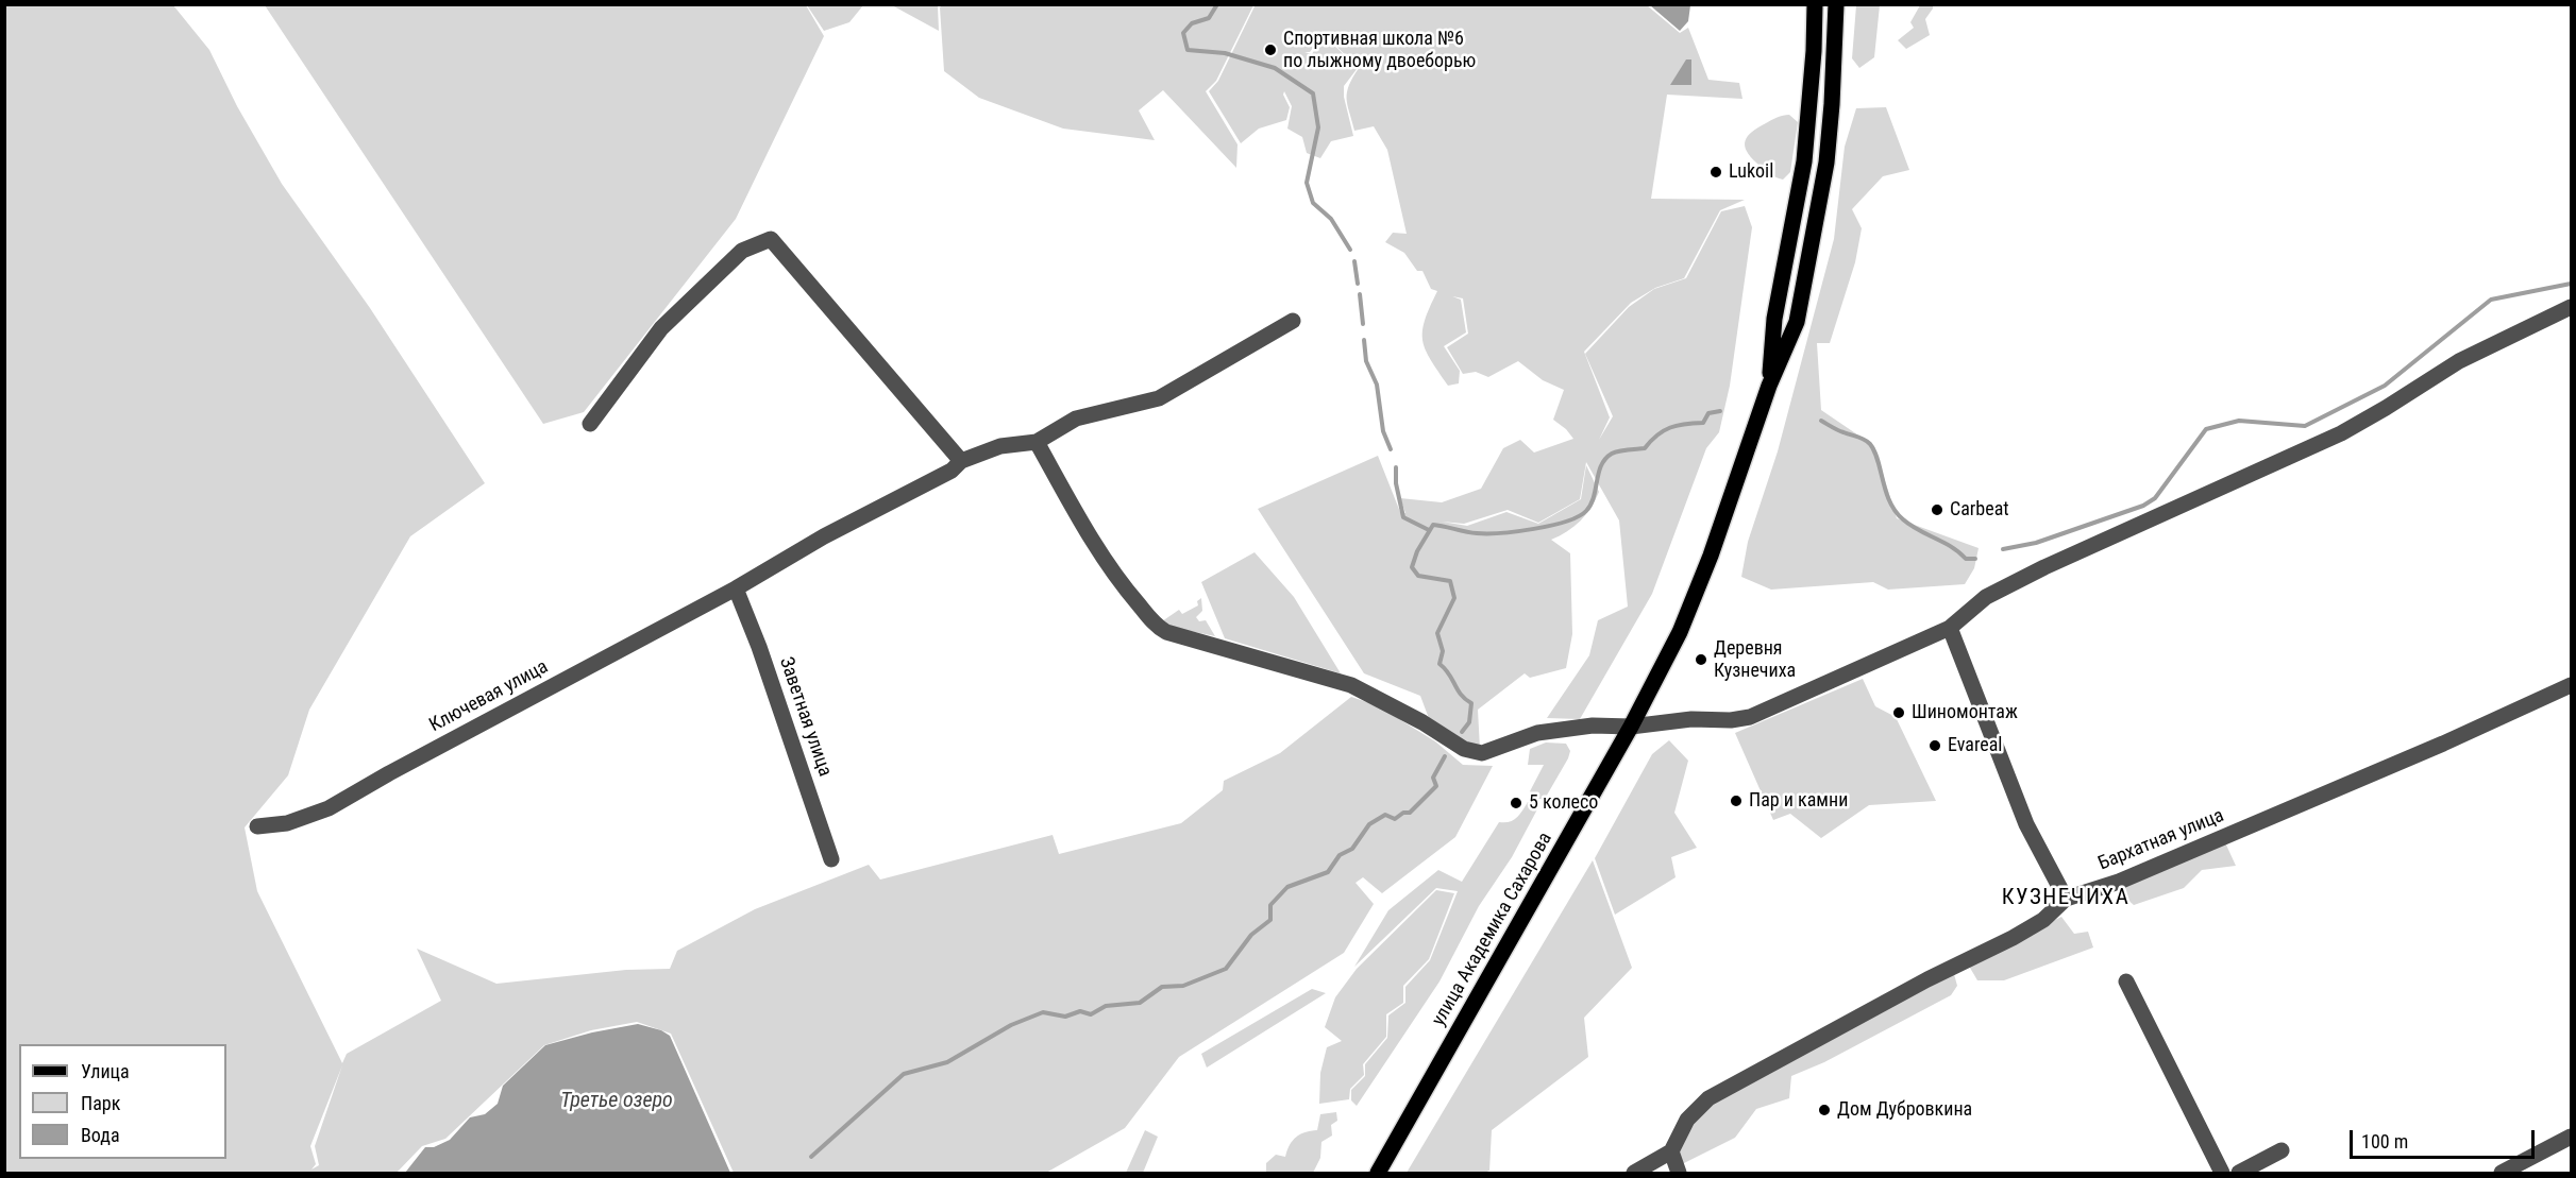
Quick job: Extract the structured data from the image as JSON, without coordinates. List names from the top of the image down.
{
  "streets": {
    "main road": ["улица Академика Сахарова"],
    "street": ["Ключевая улица", "Заветная улица", "Бархатная улица"]
  },
  "crossings": [
    ["Ключевая улица", "Заветная улица"]
  ],
  "districts": ["КУЗНЕЧИХА"],
  "water": ["Третье озеро"],
  "places": [
    "Спортивная школа №6 по лыжному двоеборью",
    "Lukoil",
    "Carbeat",
    "Деревня Кузнечиха",
    "Шиномонтаж",
    "Evareal",
    "Пар и камни",
    "5 колесо",
    "Дом Дубровкина"
  ],
  "legend": ["Улица", "Парк", "Вода"],
  "scale_bar": "100 m"
}
